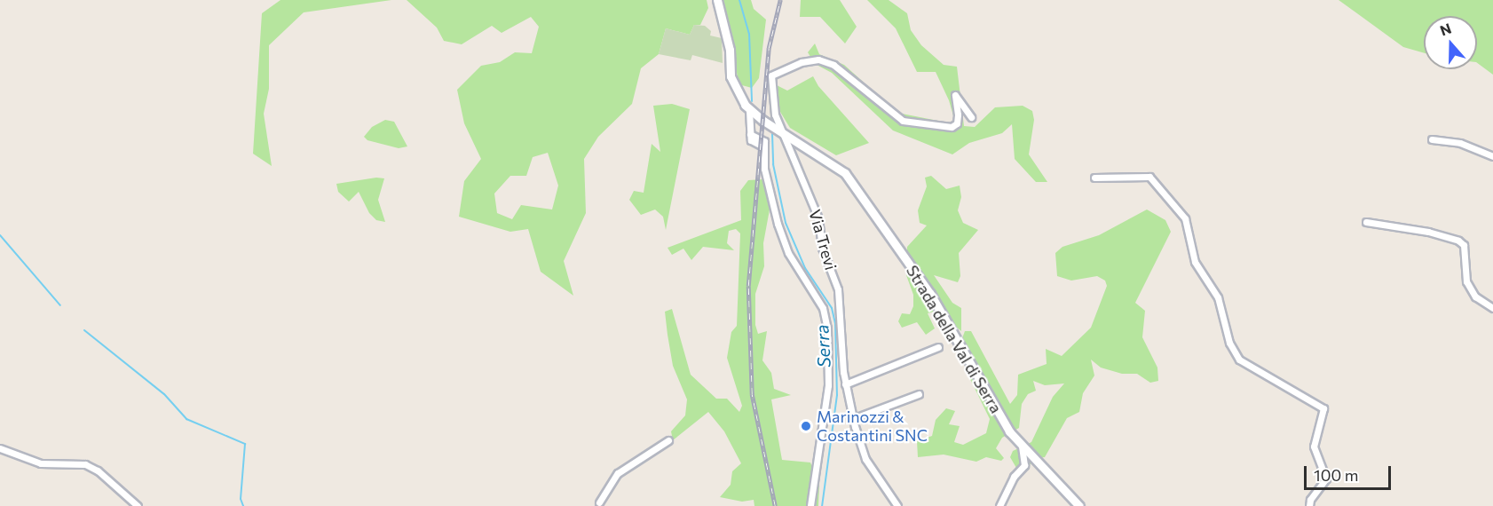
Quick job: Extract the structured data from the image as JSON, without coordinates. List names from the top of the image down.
{
  "streets": {
    "street": ["Via Trevi", "Strada della Val di Serra"]
  },
  "crossings": [
    ["Via Trevi", "Strada della Val di Serra"]
  ],
  "water": ["Serra"],
  "places": ["Marinozzi & Costantini SNC"],
  "scale_bar": "100 m",
  "north": "top"
}
